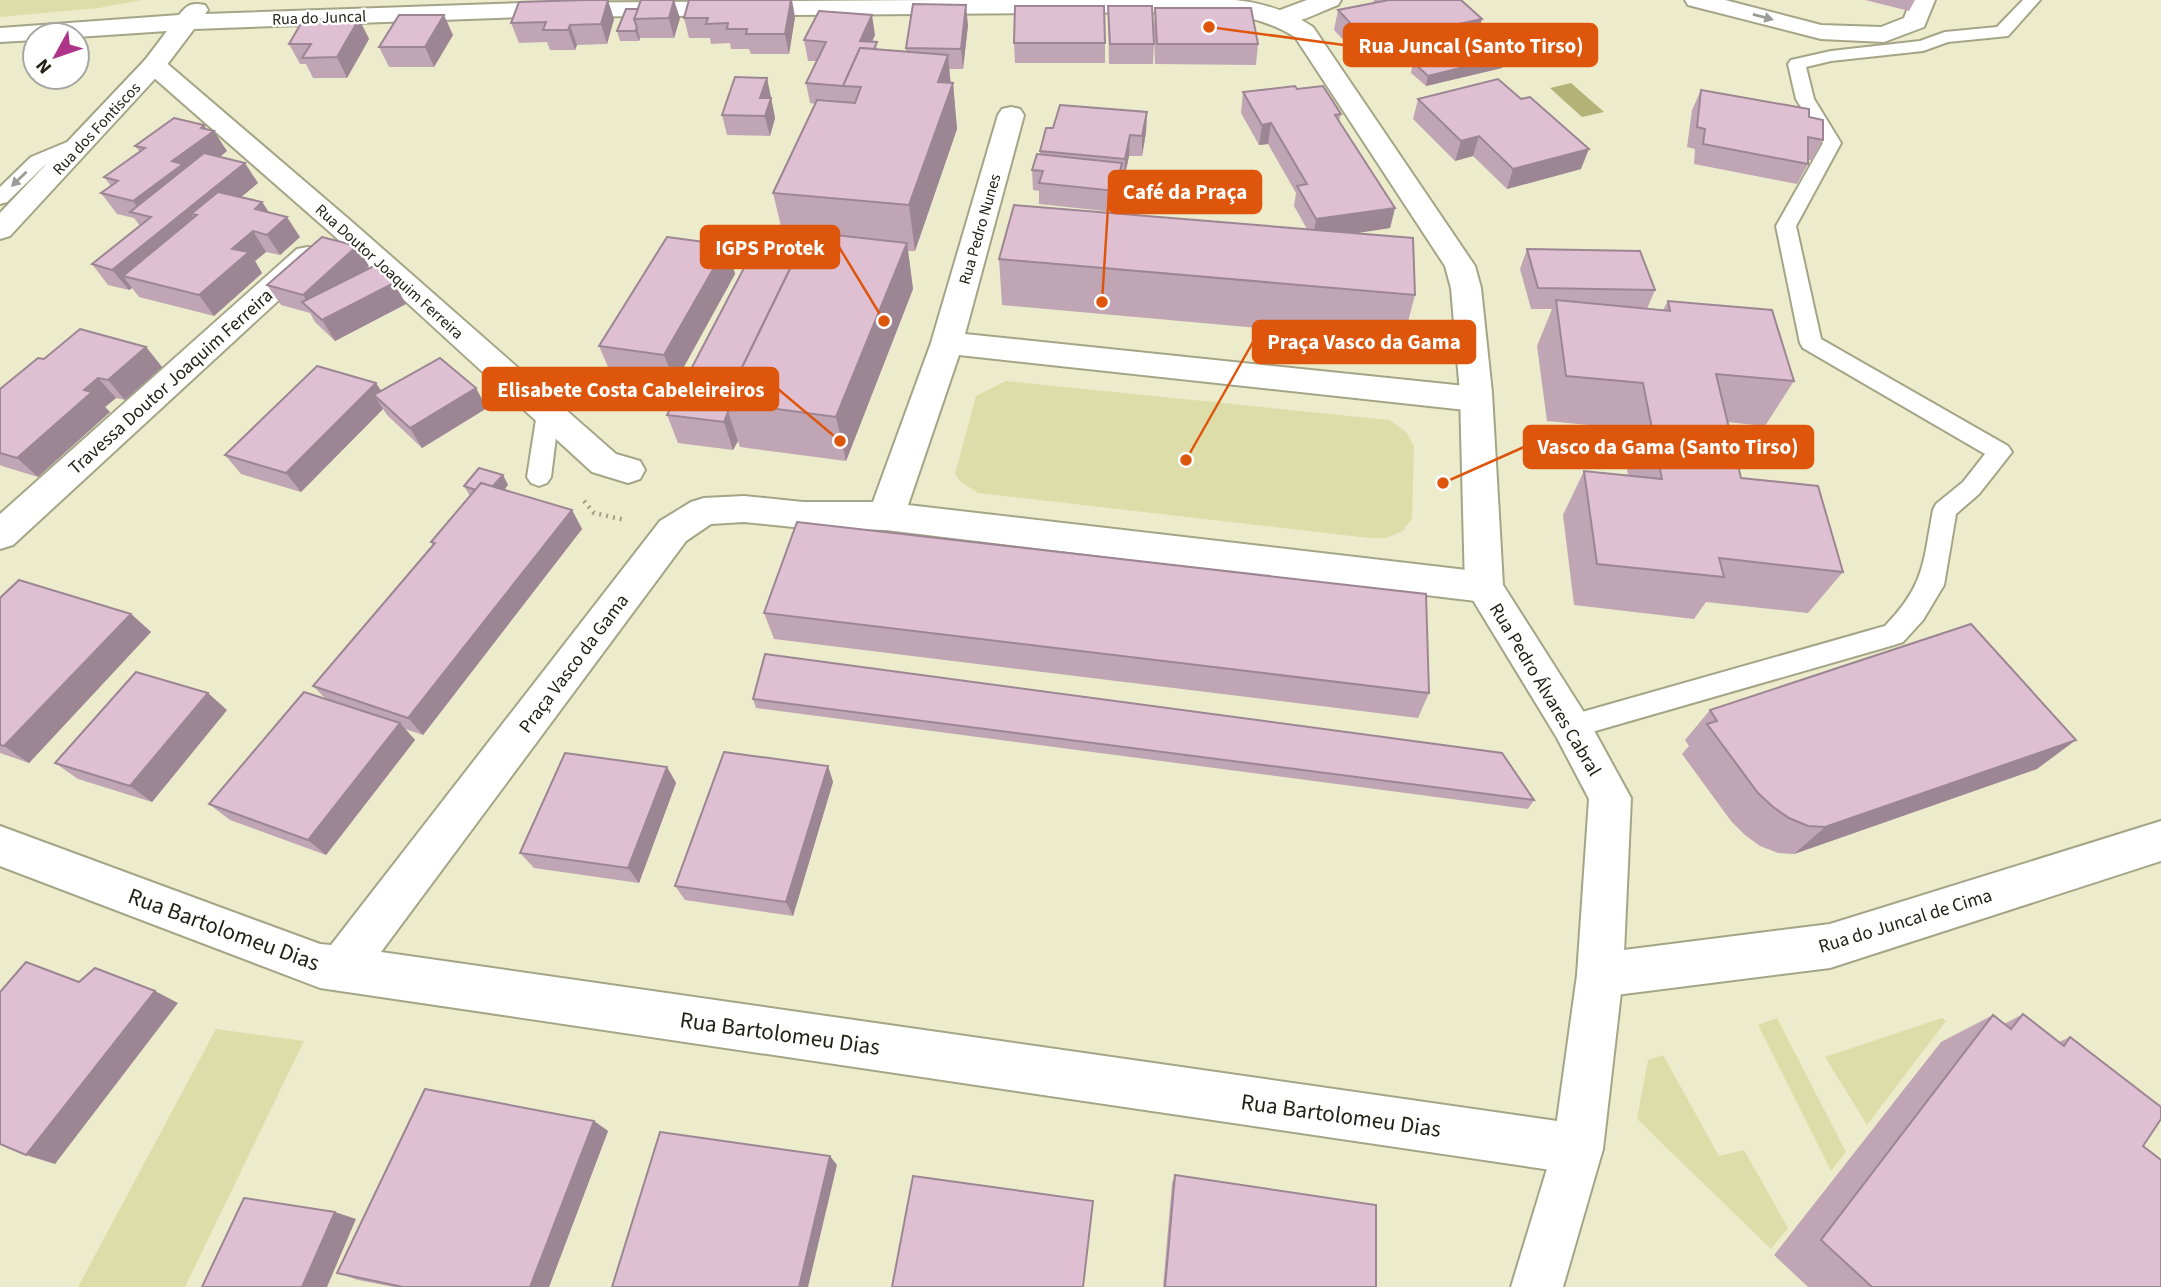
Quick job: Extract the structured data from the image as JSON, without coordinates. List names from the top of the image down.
{
  "streets": {
    "street": [
      "Rua do Juncal",
      "Rua dos Fontiscos",
      "Rua Pedro Nunes",
      "Rua Doutor Joaquim Ferreira",
      "Travessa Doutor Joaquim Ferreira",
      "Praça Vasco da Gama",
      "Rua Pedro Álvares Cabral",
      "Rua do Juncal de Cima",
      "Rua Bartolomeu Dias"
    ]
  },
  "crossings": [
    ["Rua do Juncal", "Rua dos Fontiscos"],
    ["Rua do Juncal", "Rua Pedro Álvares Cabral"],
    ["Rua dos Fontiscos", "Rua Doutor Joaquim Ferreira"],
    ["Rua Doutor Joaquim Ferreira", "Travessa Doutor Joaquim Ferreira"],
    ["Praça Vasco da Gama", "Rua Pedro Álvares Cabral"],
    ["Praça Vasco da Gama", "Rua Bartolomeu Dias"],
    ["Rua Pedro Álvares Cabral", "Rua do Juncal de Cima"],
    ["Rua Pedro Álvares Cabral", "Rua Bartolomeu Dias"]
  ],
  "places": [
    "Rua Juncal (Santo Tirso)",
    "Café da Praça",
    "IGPS Protek",
    "Elisabete Costa Cabeleireiros",
    "Praça Vasco da Gama",
    "Vasco da Gama (Santo Tirso)"
  ],
  "north": "bottom left"
}
